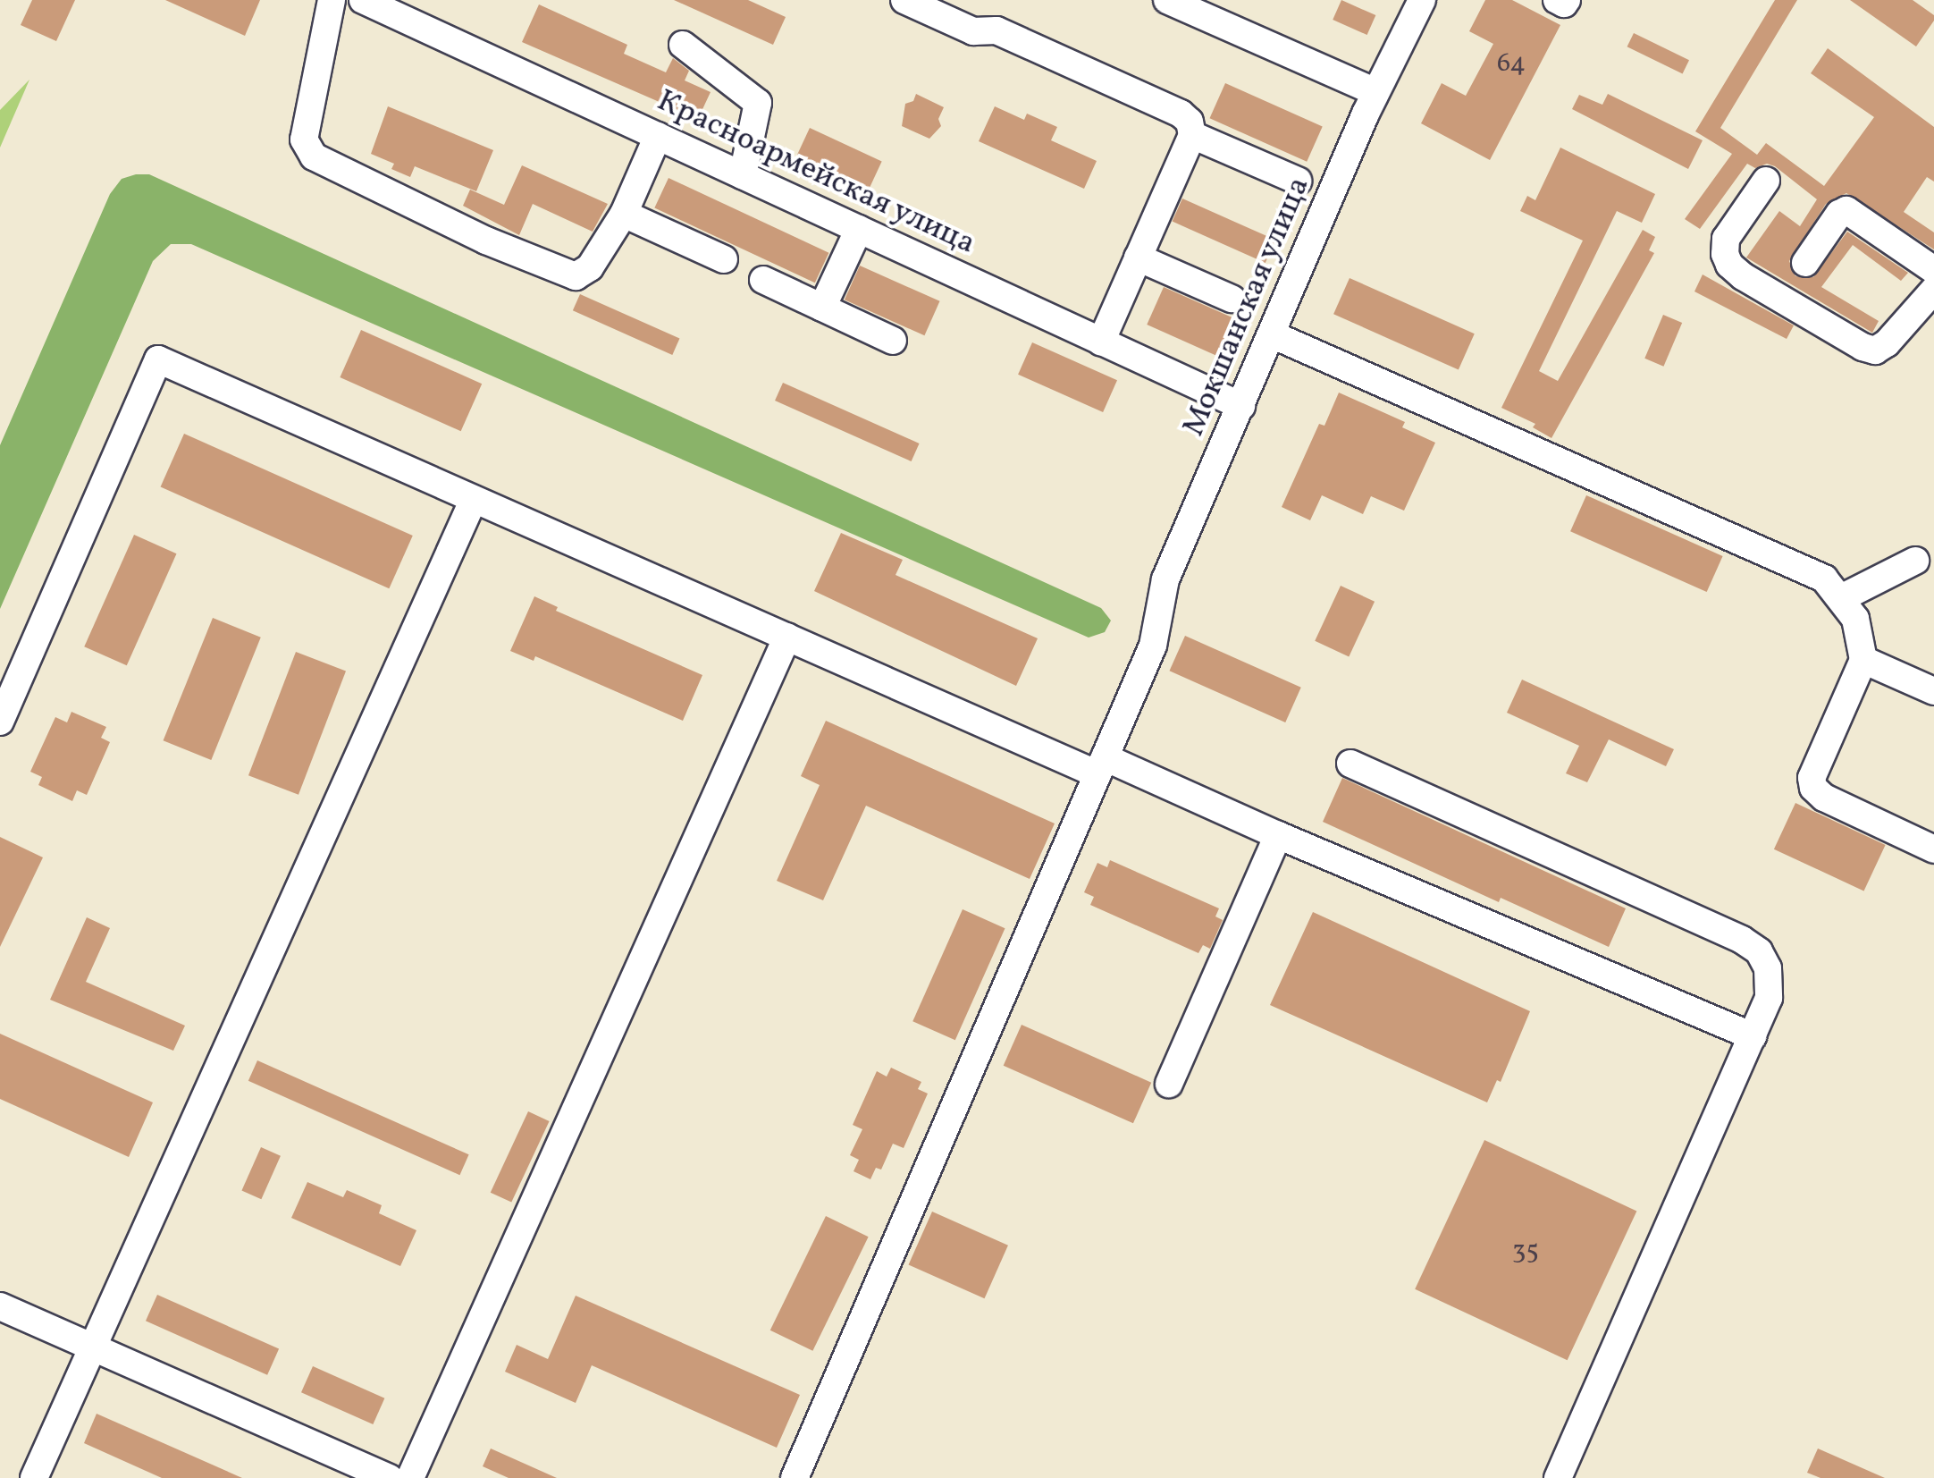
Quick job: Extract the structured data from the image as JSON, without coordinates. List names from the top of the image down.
{
  "streets": {
    "street": ["Красноармейская улица", "Мокшанская улица"]
  },
  "crossings": [
    ["Красноармейская улица", "Мокшанская улица"]
  ],
  "house_numbers": ["64", "35"]
}
